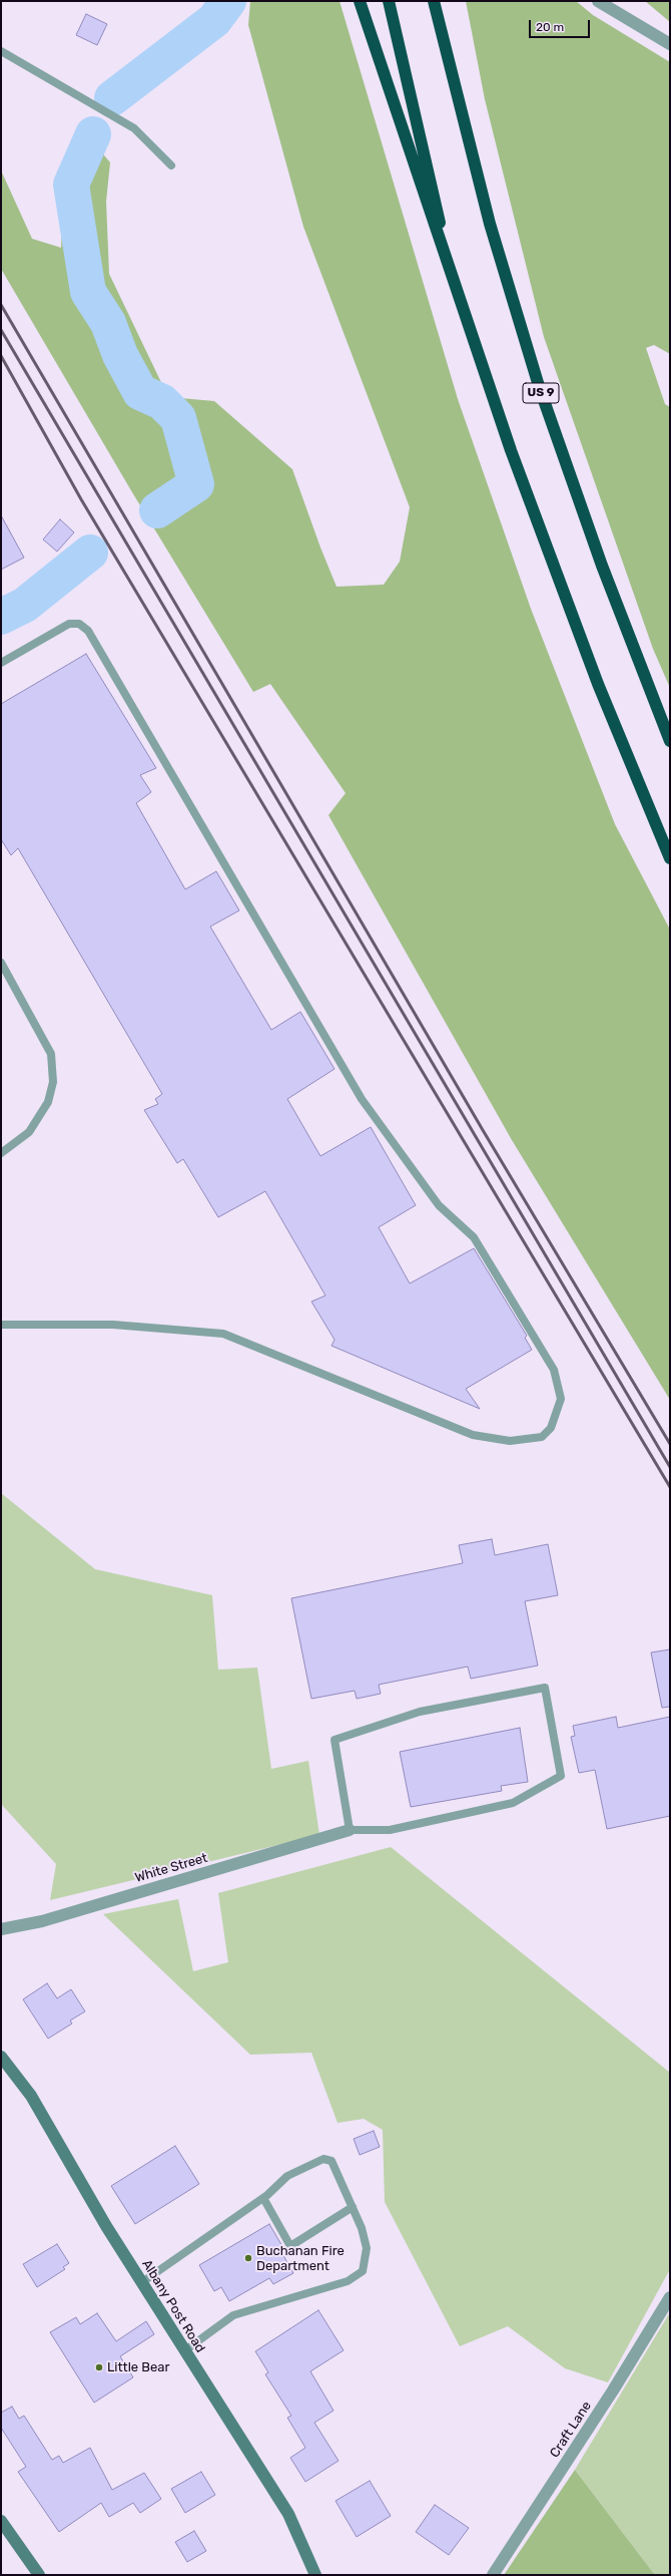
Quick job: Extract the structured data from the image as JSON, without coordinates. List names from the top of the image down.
{
  "streets": {
    "highway": ["US 9"],
    "main road": ["Albany Post Road"],
    "street": ["White Street", "Craft Lane"]
  },
  "places": ["Buchanan Fire Department", "Little Bear"],
  "scale_bar": "20 m"
}
